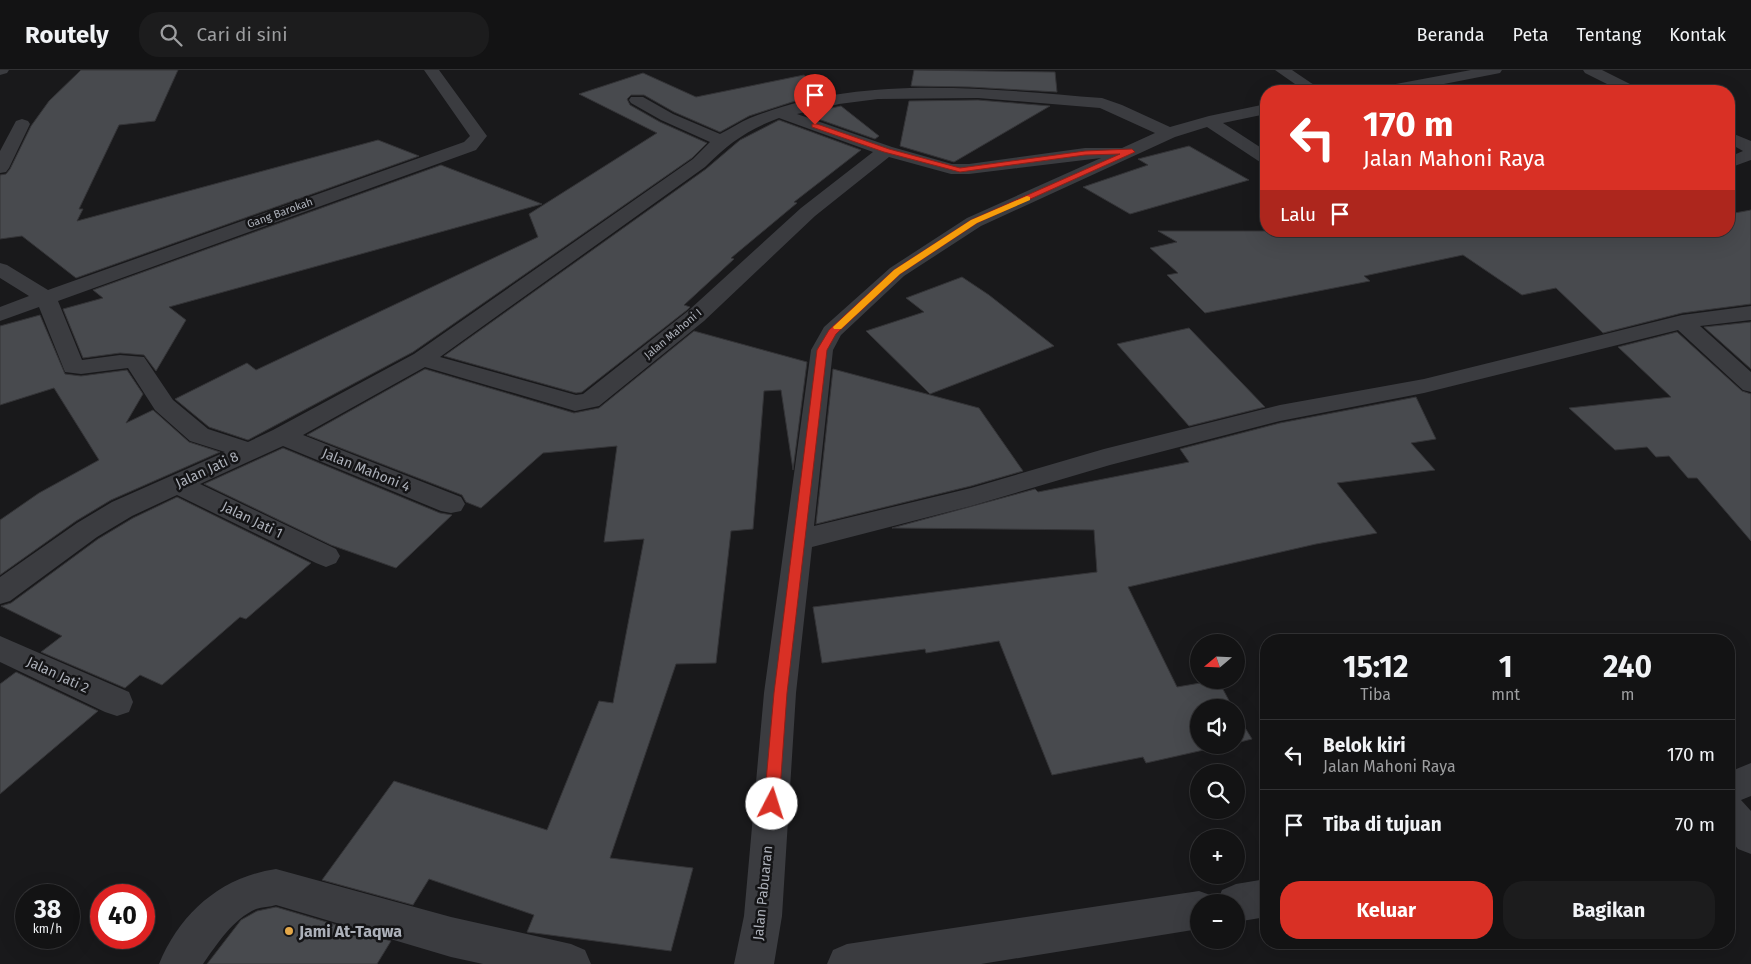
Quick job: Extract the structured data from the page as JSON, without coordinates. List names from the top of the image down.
{
  "streets": {
    "street": [
      "Gang Barokah",
      "Jalan Mahoni I",
      "Jalan Jati 8",
      "Jalan Mahoni 4",
      "Jalan Jati 1",
      "Jalan Jati 2",
      "Jalan Pabuaran"
    ]
  },
  "crossings": [
    ["Jalan Mahoni I", "Jalan Jati 8"],
    ["Jalan Jati 8", "Jalan Mahoni 4"],
    ["Jalan Jati 8", "Jalan Jati 1"],
    ["Jalan Jati 8", "Jalan Pabuaran"]
  ],
  "places": ["Jami At-Taqwa"],
  "north": "left",
  "page": {
    "header": "Routely",
    "search": "Cari di sini",
    "nav": [
      "Beranda",
      "Peta",
      "Tentang",
      "Kontak"
    ],
    "turn": ["170 m", "Jalan Mahoni Raya"],
    "then": "Lalu",
    "map_buttons": ["+", "−"],
    "eta": [
      "15:12",
      "Tiba",
      "1",
      "mnt",
      "240",
      "m"
    ],
    "list": [
      {
        "name": "Belok kiri",
        "note": "Jalan Mahoni Raya",
        "value": "170 m"
      },
      {
        "name": "Tiba di tujuan",
        "value": "70 m"
      }
    ],
    "buttons": ["Keluar", "Bagikan"],
    "speed": "38 km/h",
    "limit": "40"
  }
}
